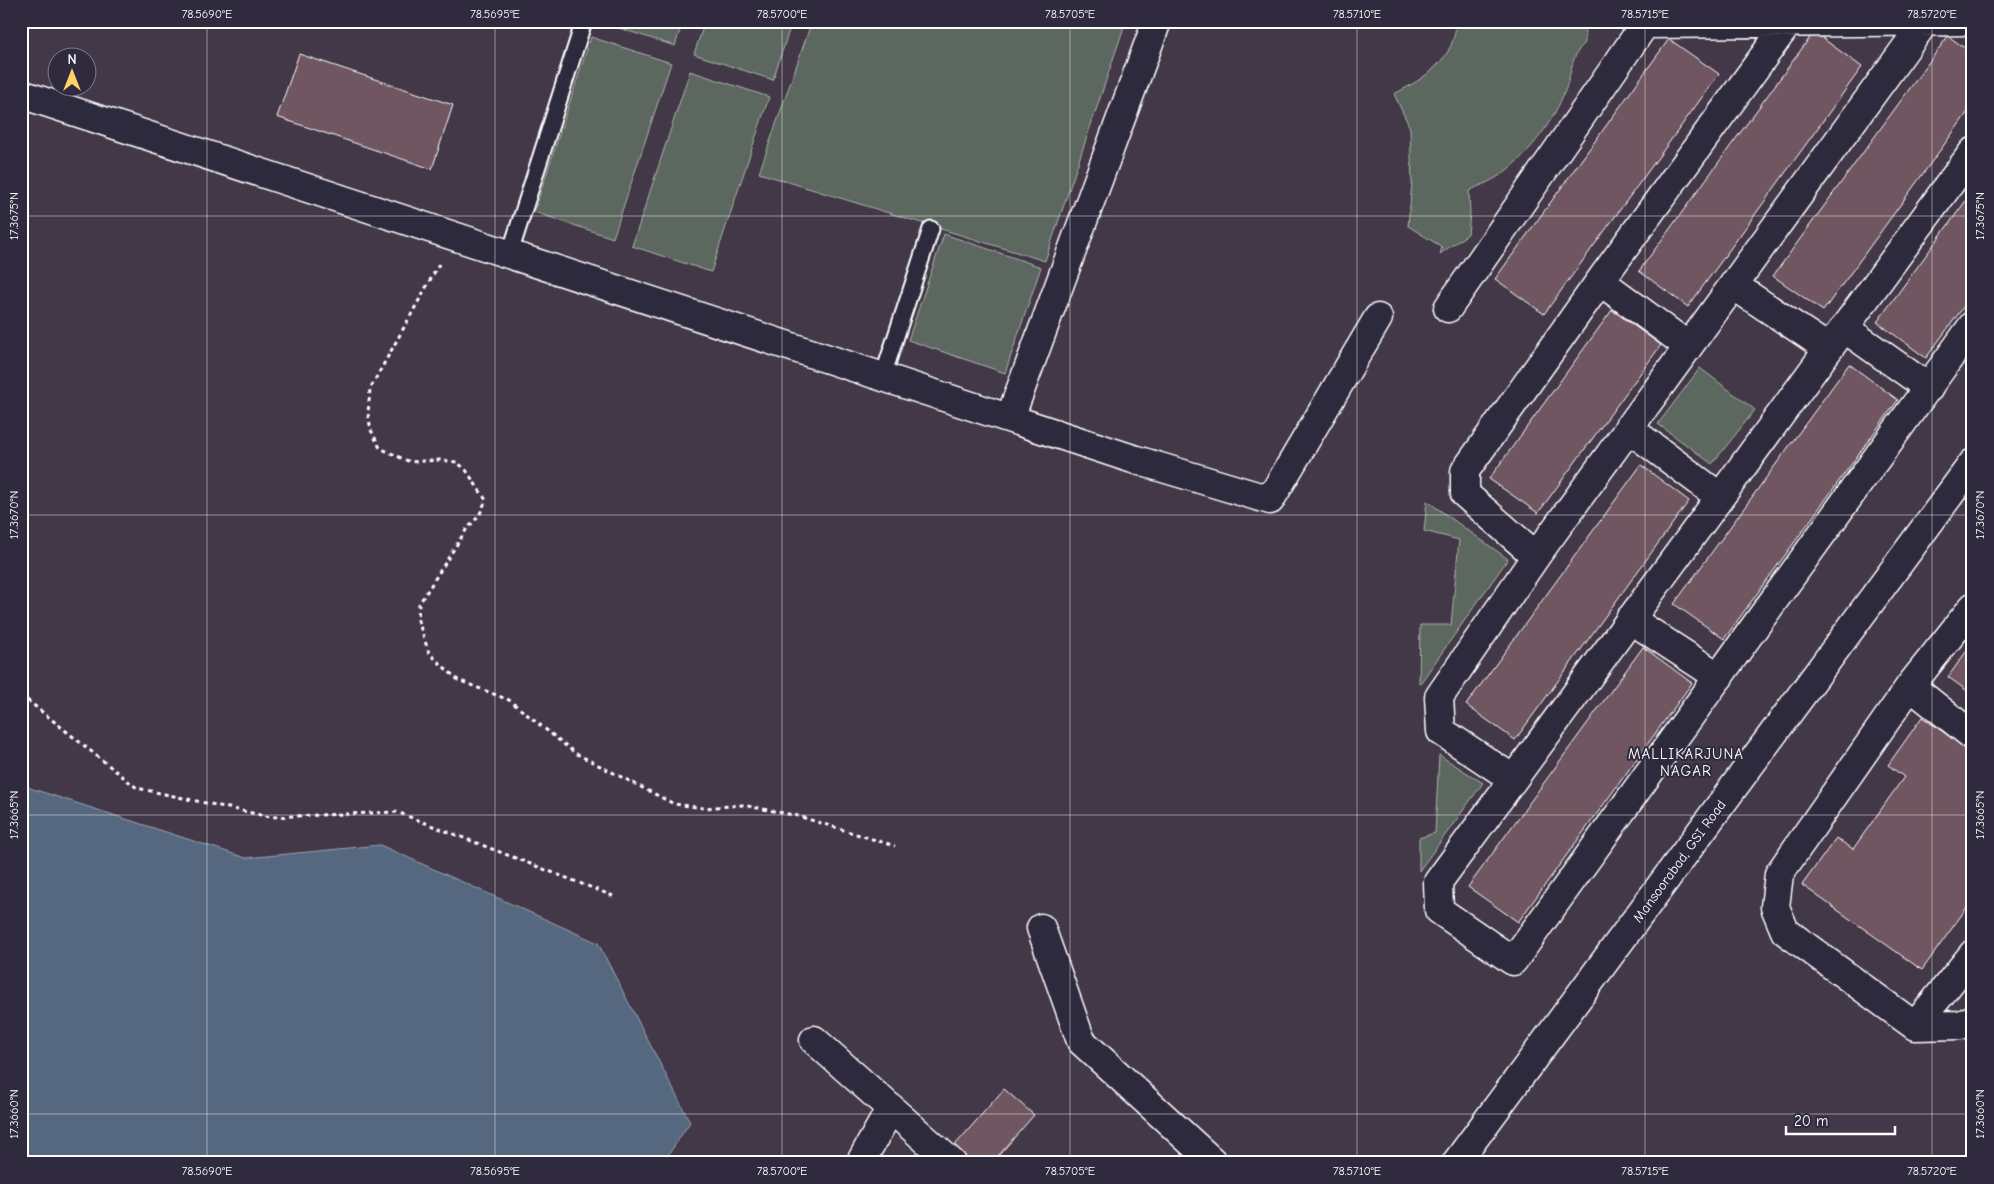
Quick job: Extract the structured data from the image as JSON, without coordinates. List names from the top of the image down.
{
  "streets": {
    "street": ["Mansoorabad, GSI Road"]
  },
  "districts": ["MALLIKARJUNA NAGAR"],
  "scale_bar": "20 m",
  "north": "top",
  "coordinates": [
    "78.5690°E",
    "78.5695°E",
    "78.5700°E",
    "78.5705°E",
    "78.5710°E",
    "78.5715°E",
    "78.5720°E",
    "17.3675°N",
    "17.3670°N",
    "17.3665°N",
    "17.3660°N"
  ]
}
